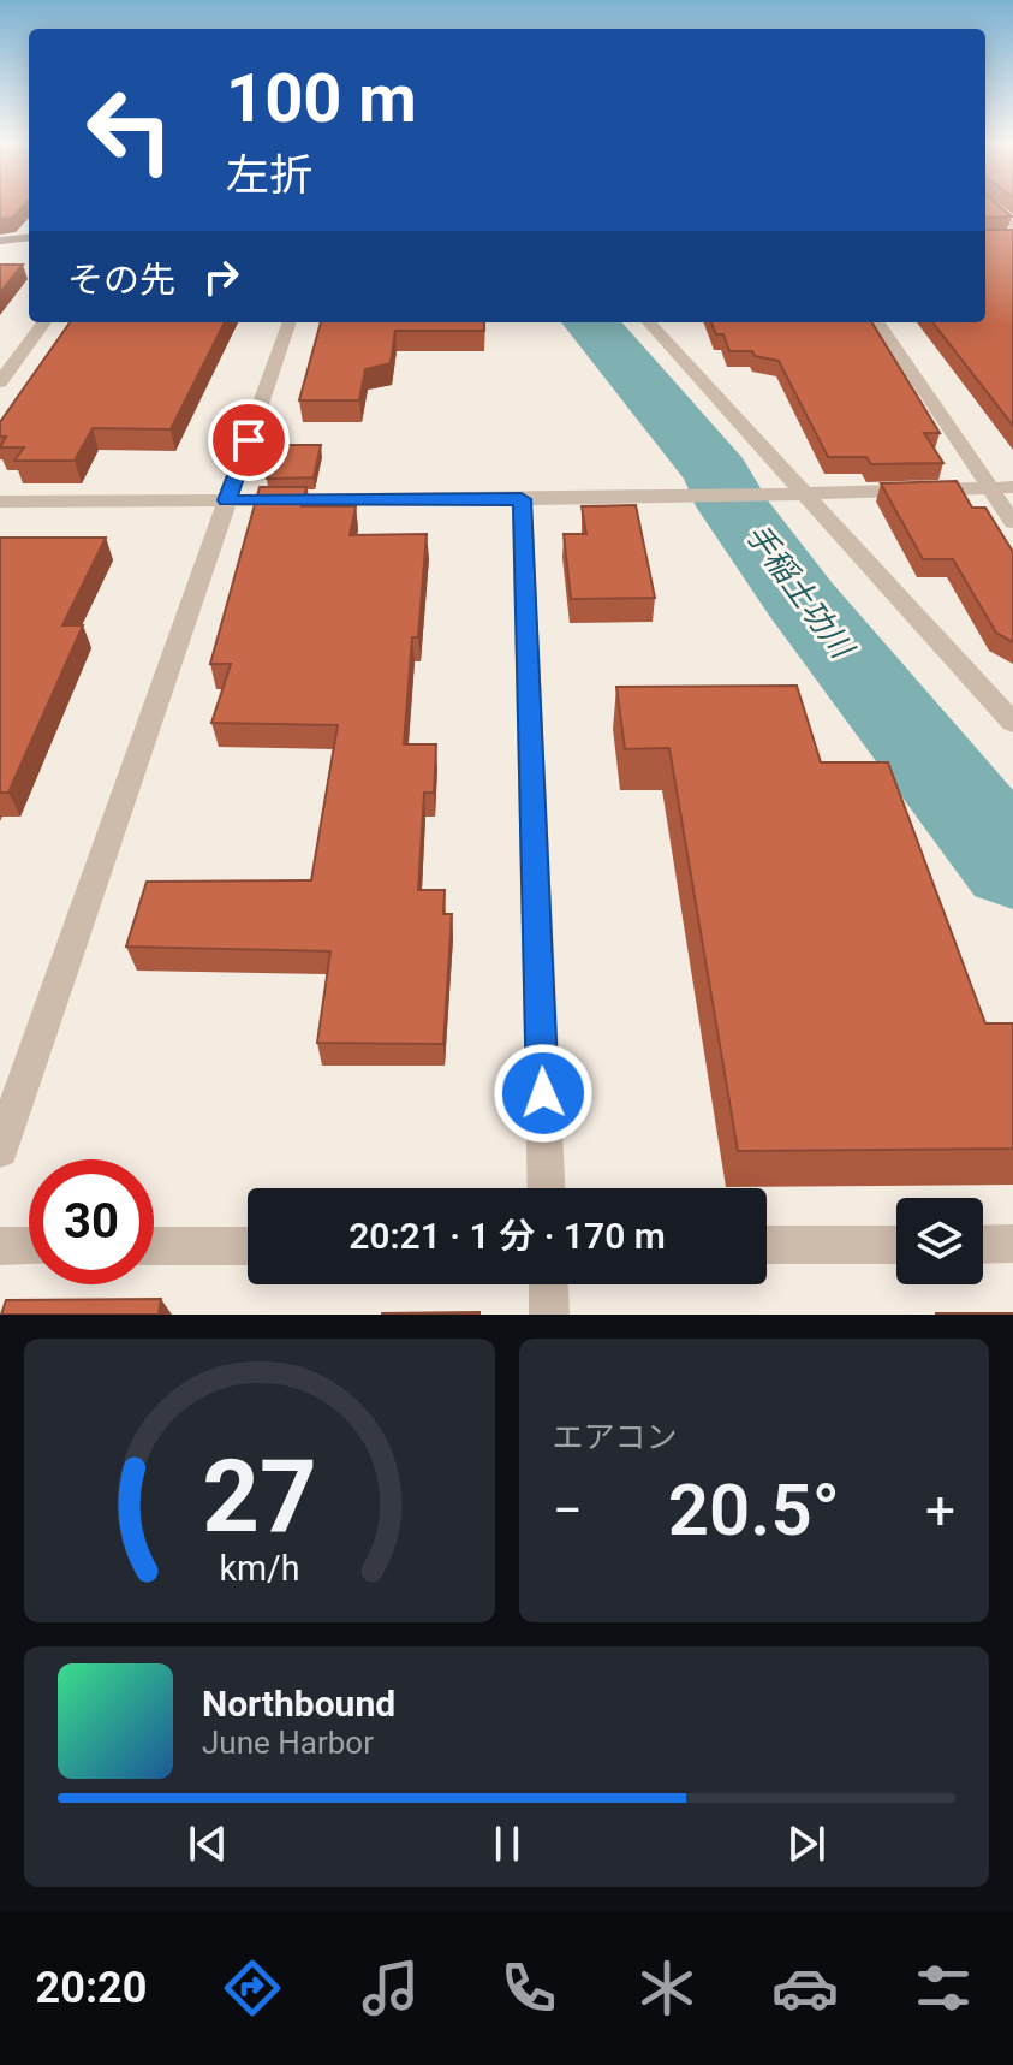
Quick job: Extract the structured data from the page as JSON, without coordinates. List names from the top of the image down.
{
  "water": ["手稲土功川"],
  "page": {
    "turn": ["100 m", "左折"],
    "then": "その先",
    "limit": "30",
    "trip": "20:21 · 1 分 · 170 m",
    "tile": "エアコン",
    "heat": ["−", "20.5°", "+"],
    "song": ["Northbound", "June Harbor"],
    "tabs": "20:20",
    "gauge": ["27", "km/h"]
  }
}
